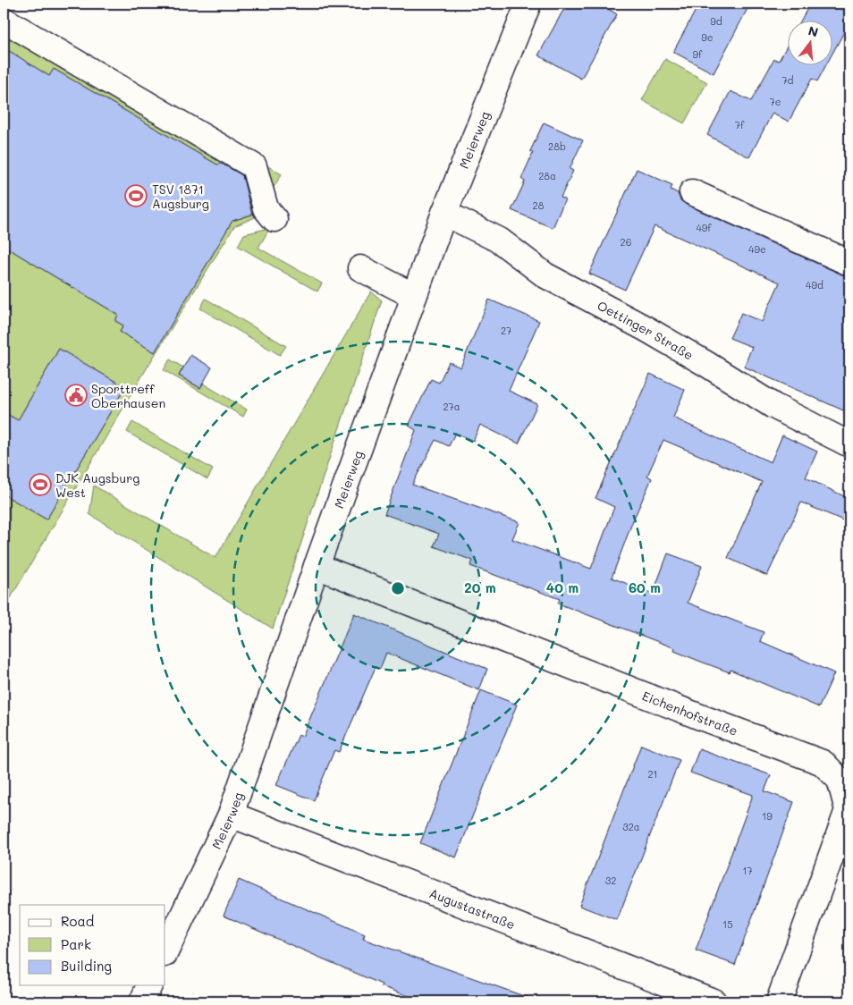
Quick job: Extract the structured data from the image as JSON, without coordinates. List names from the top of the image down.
{
  "streets": {
    "street": [
      "Meierweg",
      "Oettinger Straße",
      "Eichenhofstraße",
      "Augustastraße"
    ]
  },
  "crossings": [
    ["Meierweg", "Oettinger Straße"],
    ["Meierweg", "Eichenhofstraße"],
    ["Meierweg", "Augustastraße"]
  ],
  "places": {
    "sports": ["TSV 1871 Augsburg", "DJK Augsburg West"],
    "public building": ["Sporttreff Oberhausen"]
  },
  "house_numbers": [
    "9d",
    "9e",
    "9f",
    "7d",
    "7e",
    "7f",
    "28b",
    "28a",
    "28",
    "49f",
    "26",
    "49e",
    "49d",
    "27",
    "27a",
    "21",
    "19",
    "32a",
    "17",
    "32",
    "15"
  ],
  "legend": ["Road", "Park", "Building"],
  "north": "top",
  "rings": ["20 m", "40 m", "60 m"]
}
